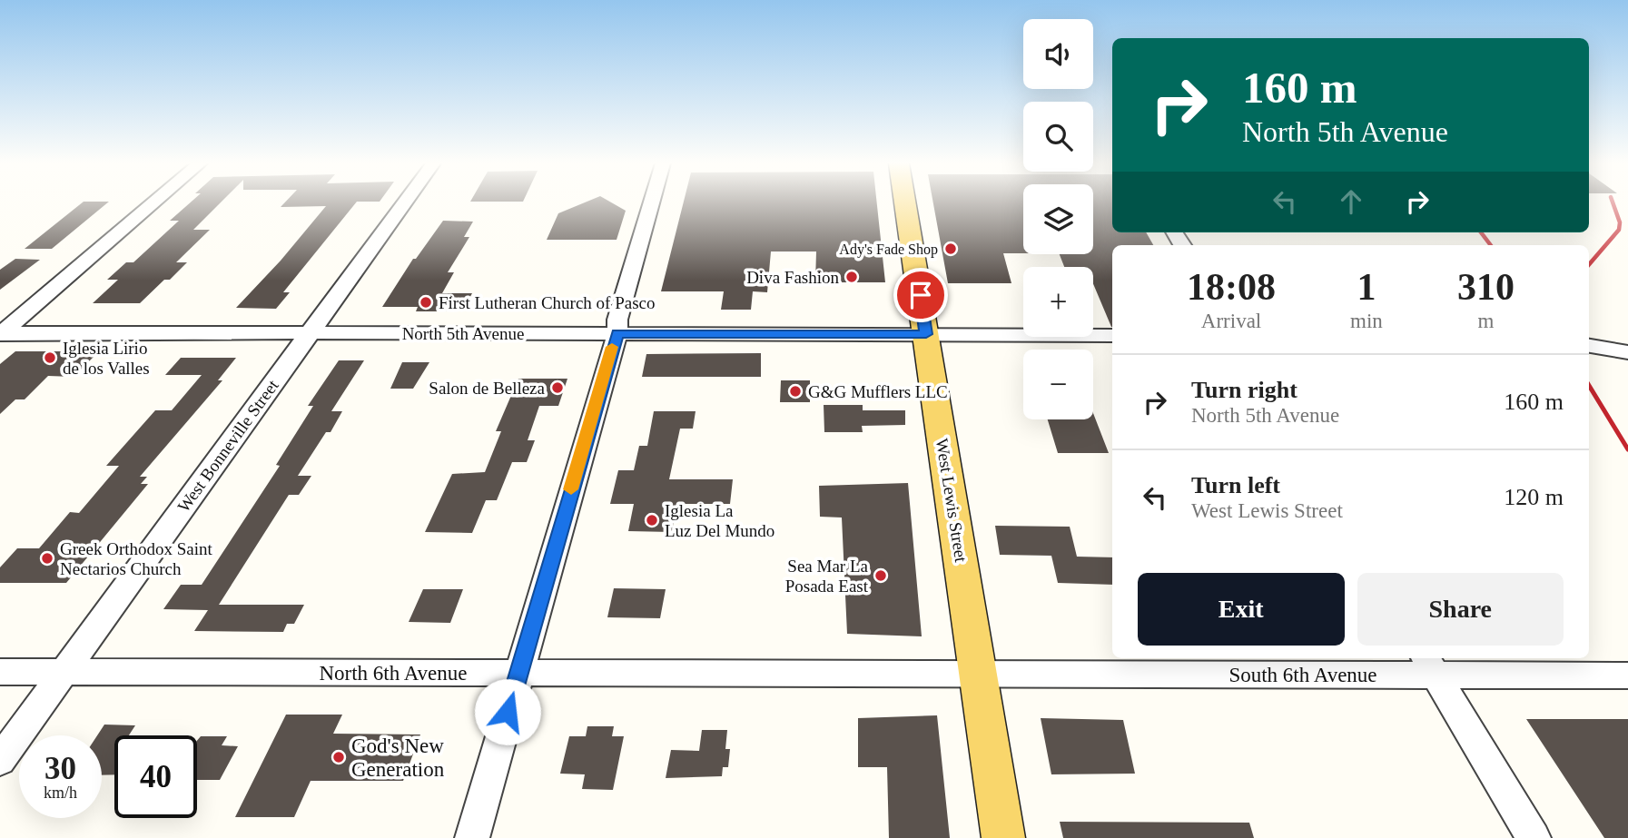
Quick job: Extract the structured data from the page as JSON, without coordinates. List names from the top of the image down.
{
  "streets": {
    "main road": ["West Lewis Street"],
    "street": [
      "North 5th Avenue",
      "West Bonneville Street",
      "North 6th Avenue",
      "South 6th Avenue"
    ]
  },
  "crossings": [
    ["North 5th Avenue", "West Bonneville Street"],
    ["North 5th Avenue", "West Lewis Street"],
    ["West Bonneville Street", "North 6th Avenue"],
    ["West Lewis Street", "North 6th Avenue"],
    ["West Lewis Street", "South 6th Avenue"],
    ["North 6th Avenue", "South 6th Avenue"]
  ],
  "places": [
    "Ady's Fade Shop",
    "Diva Fashion",
    "First Lutheran Church of Pasco",
    "Iglesia Lirio de los Valles",
    "Salon de Belleza",
    "G&G Mufflers LLC",
    "Iglesia La Luz Del Mundo",
    "Greek Orthodox Saint Nectarios Church",
    "Sea Mar La Posada East",
    "God's New Generation"
  ],
  "page": {
    "map_buttons": ["+", "−"],
    "turn": ["160 m", "North 5th Avenue"],
    "eta": [
      "18:08",
      "Arrival",
      "1",
      "min",
      "310",
      "m"
    ],
    "list": [
      {
        "name": "Turn right",
        "note": "North 5th Avenue",
        "value": "160 m"
      },
      {
        "name": "Turn left",
        "note": "West Lewis Street",
        "value": "120 m"
      }
    ],
    "buttons": ["Exit", "Share"],
    "speed": "30 km/h",
    "limit": "40"
  }
}
